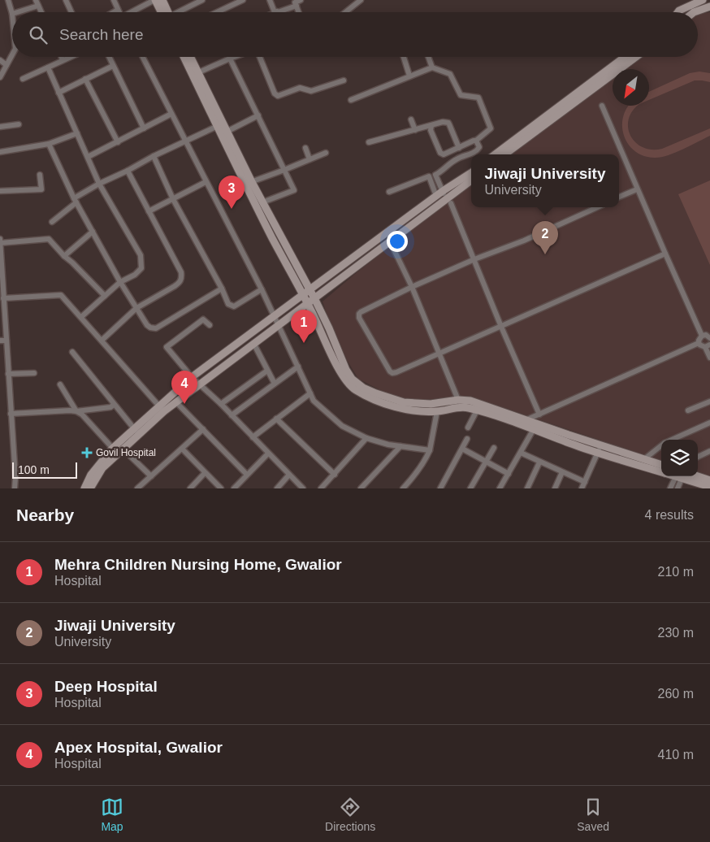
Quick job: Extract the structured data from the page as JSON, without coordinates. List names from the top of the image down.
{
  "places": {
    "health": ["Govil Hospital"]
  },
  "scale_bar": "100 m",
  "north": "bottom left",
  "page": {
    "search": "Search here",
    "popup": ["Jiwaji University", "University"],
    "pins": [
      "3",
      "2",
      "1",
      "4"
    ],
    "scale": "100 m",
    "heading": ["Nearby", "4 results"],
    "list": [
      {
        "mark": "1",
        "name": "Mehra Children Nursing Home, Gwalior",
        "note": "Hospital",
        "value": "210 m"
      },
      {
        "mark": "2",
        "name": "Jiwaji University",
        "note": "University",
        "value": "230 m"
      },
      {
        "mark": "3",
        "name": "Deep Hospital",
        "note": "Hospital",
        "value": "260 m"
      },
      {
        "mark": "4",
        "name": "Apex Hospital, Gwalior",
        "note": "Hospital",
        "value": "410 m"
      }
    ],
    "nav": ["Map", "Directions", "Saved"]
  }
}
